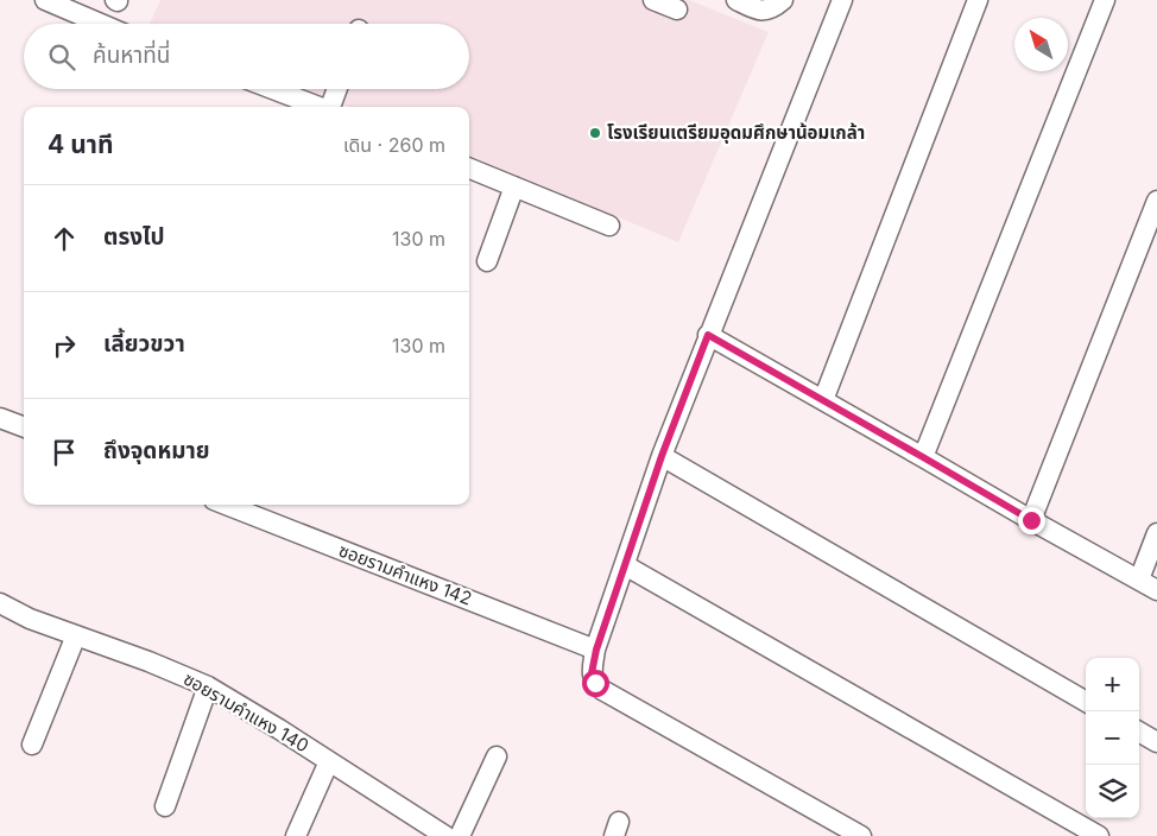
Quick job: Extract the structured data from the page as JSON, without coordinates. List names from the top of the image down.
{
  "streets": {
    "street": ["ซอยรามคำแหง 142", "ซอยรามคำแหง 140"]
  },
  "places": ["โรงเรียนเตรียมอุดมศึกษาน้อมเกล้า"],
  "north": "top left",
  "page": {
    "search": "ค้นหาที่นี่",
    "heading": ["4 นาที", "เดิน · 260 m"],
    "list": [
      ["ตรงไป", "130 m"],
      ["เลี้ยวขวา", "130 m"],
      "ถึงจุดหมาย"
    ],
    "map_buttons": ["+", "−"]
  }
}
